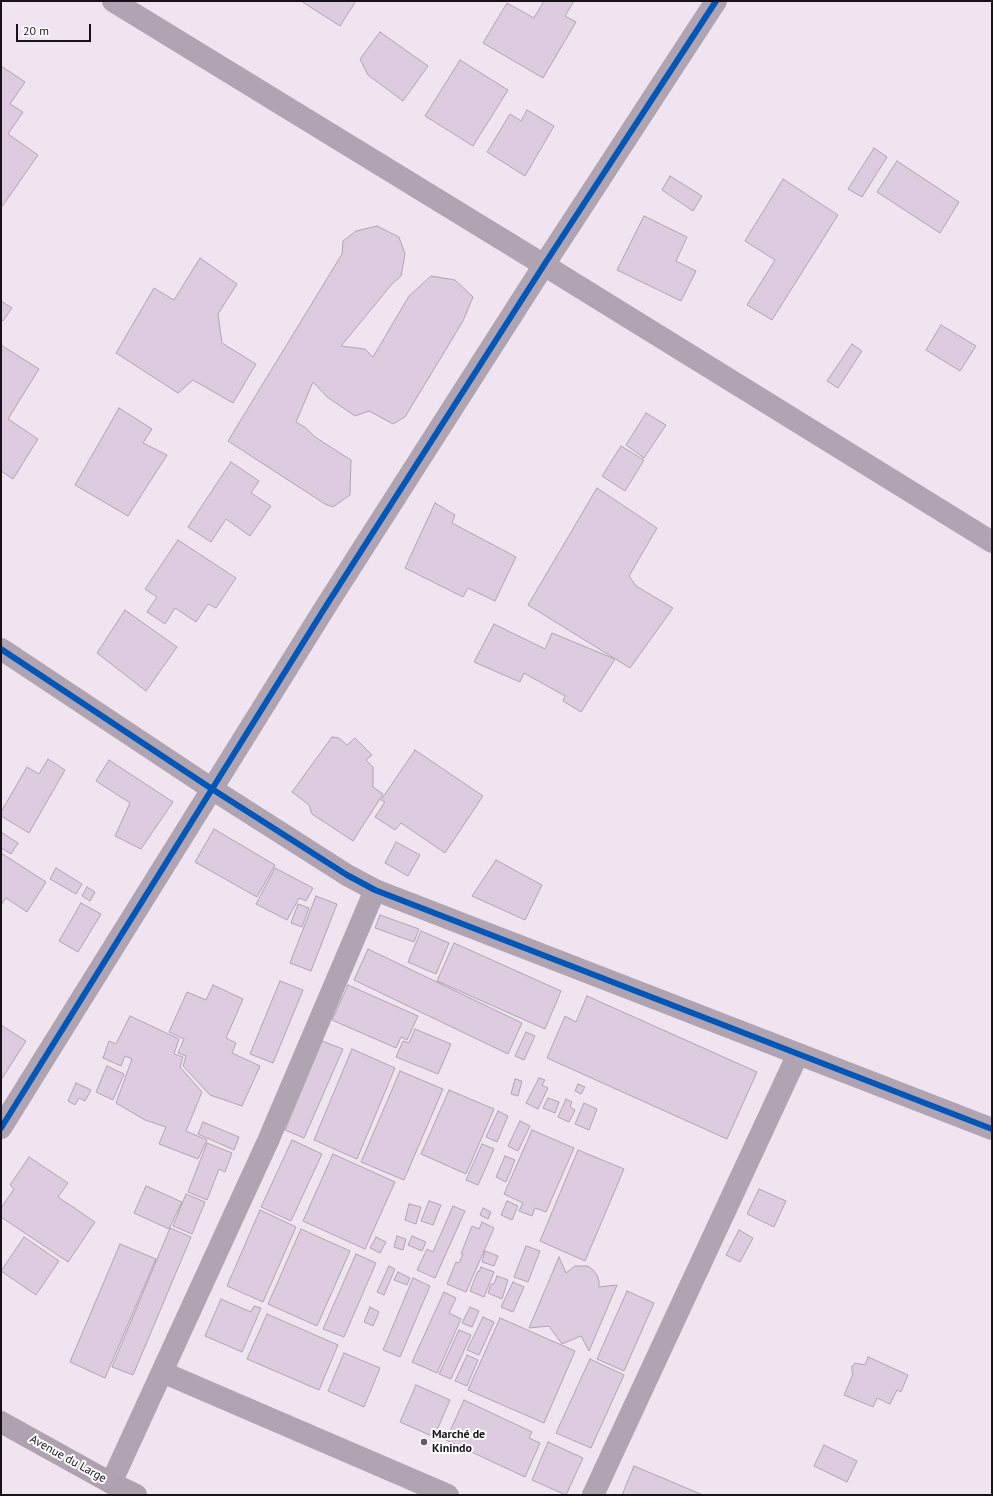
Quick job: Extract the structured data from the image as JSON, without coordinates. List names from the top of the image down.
{
  "streets": {
    "main road": ["Avenue du Large"]
  },
  "places": ["Marché de Kinindo"],
  "scale_bar": "20 m"
}
